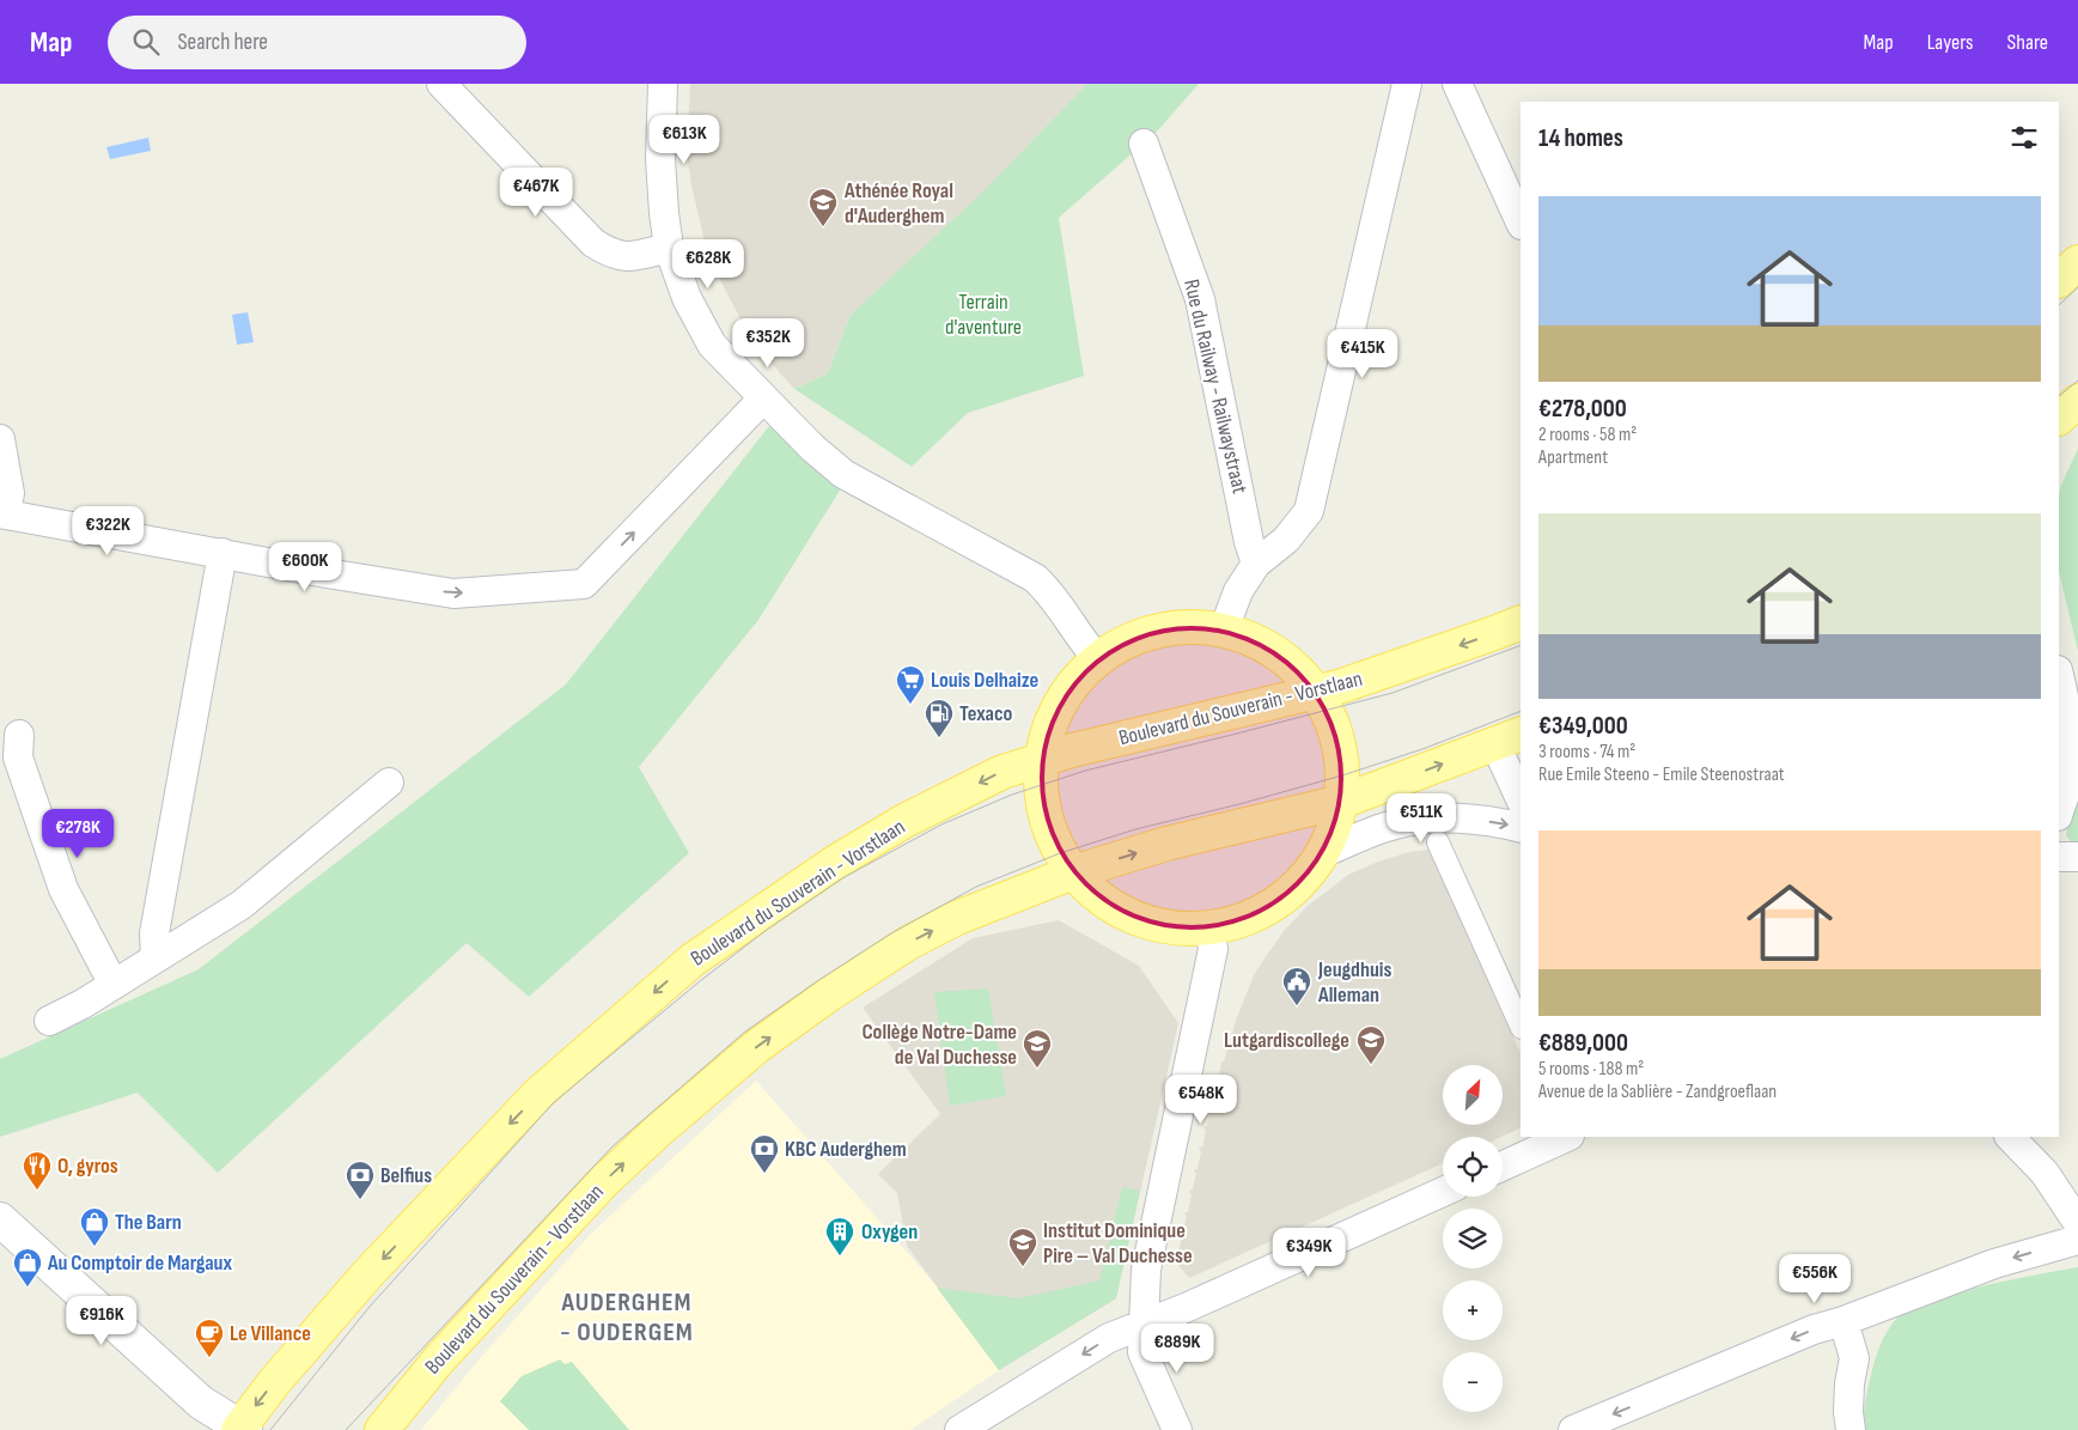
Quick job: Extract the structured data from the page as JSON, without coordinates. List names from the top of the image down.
{
  "streets": {
    "main road": ["Boulevard du Souverain - Vorstlaan"],
    "street": ["Rue du Railway - Railwaystraat"]
  },
  "districts": ["AUDERGHEM - OUDERGEM"],
  "parks": ["Terrain d'aventure"],
  "places": {
    "school or university": [
      "Athénée Royal d'Auderghem",
      "Lutgardiscollege",
      "Collège Notre-Dame de Val Duchesse",
      "Institut Dominique Pire – Val Duchesse"
    ],
    "supermarket": ["Louis Delhaize"],
    "fuel station": ["Texaco"],
    "public building": ["Jeugdhuis Alleman"],
    "bank": ["KBC Auderghem", "Belfius"],
    "restaurant": ["O, gyros"],
    "shop": ["The Barn", "Au Comptoir de Margaux"],
    "building": ["Oxygen"],
    "cafe": ["Le Villance"]
  },
  "north": "top right",
  "page": {
    "header": "Map",
    "search": "Search here",
    "nav": ["Map", "Layers", "Share"],
    "heading": "14 homes",
    "price": [
      "€613K",
      "€467K",
      "€628K",
      "€352K",
      "€415K",
      "€322K",
      "€600K",
      "€511K",
      "€278K",
      "€548K",
      "€349K",
      "€556K",
      "€916K",
      "€889K"
    ],
    "list": [
      {
        "name": "€278,000",
        "note": "2 rooms · 58 m² · Apartment"
      },
      {
        "name": "€349,000",
        "note": "3 rooms · 74 m² · Rue Emile Steeno - Emile Steenostraat"
      },
      {
        "name": "€889,000",
        "note": "5 rooms · 188 m² · Avenue de la Sablière - Zandgroeflaan"
      }
    ],
    "map_buttons": ["+", "−"]
  }
}
